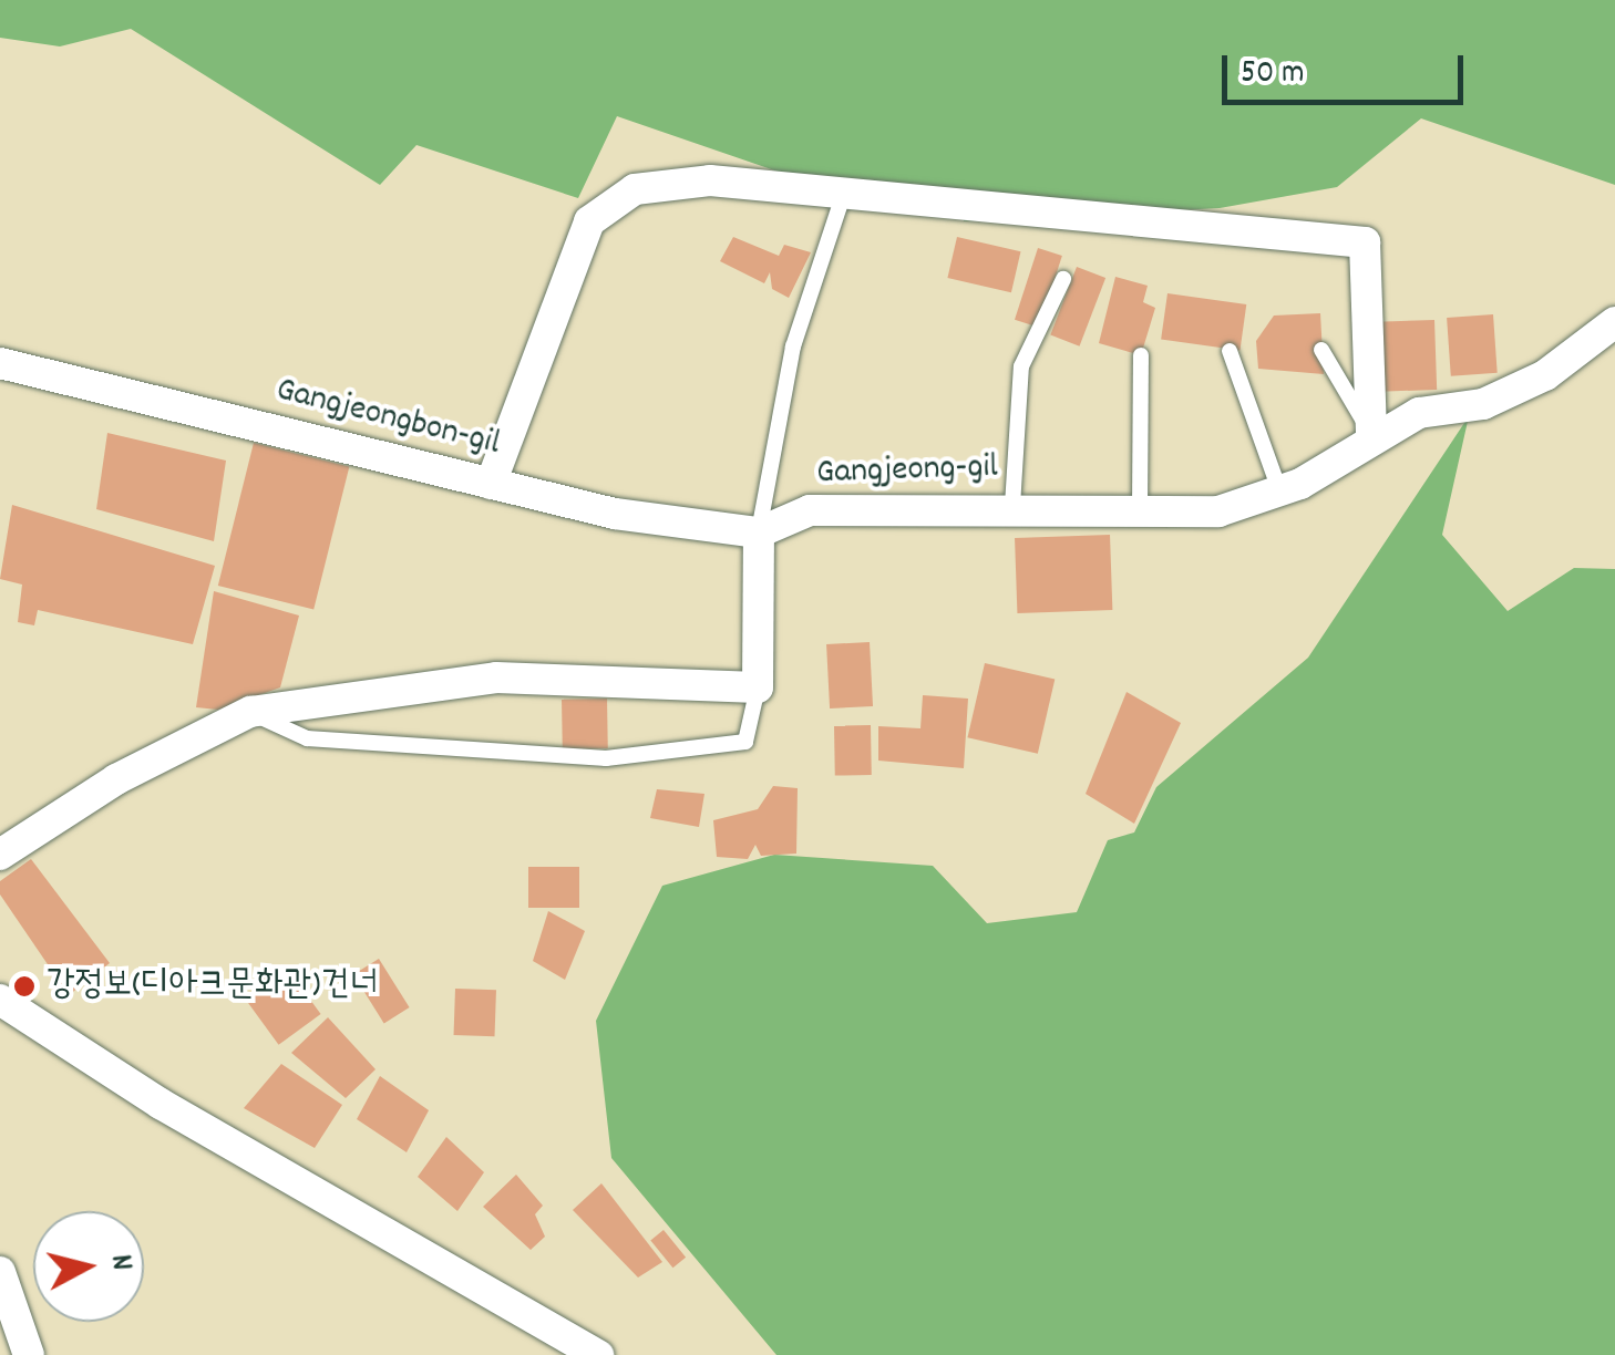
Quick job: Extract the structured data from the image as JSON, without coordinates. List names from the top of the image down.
{
  "streets": {
    "street": ["Gangjeongbon-gil", "Gangjeong-gil"]
  },
  "crossings": [
    ["Gangjeongbon-gil", "Gangjeong-gil"]
  ],
  "places": ["강정보(디아크문화관)건너"],
  "scale_bar": "50 m",
  "north": "right"
}
